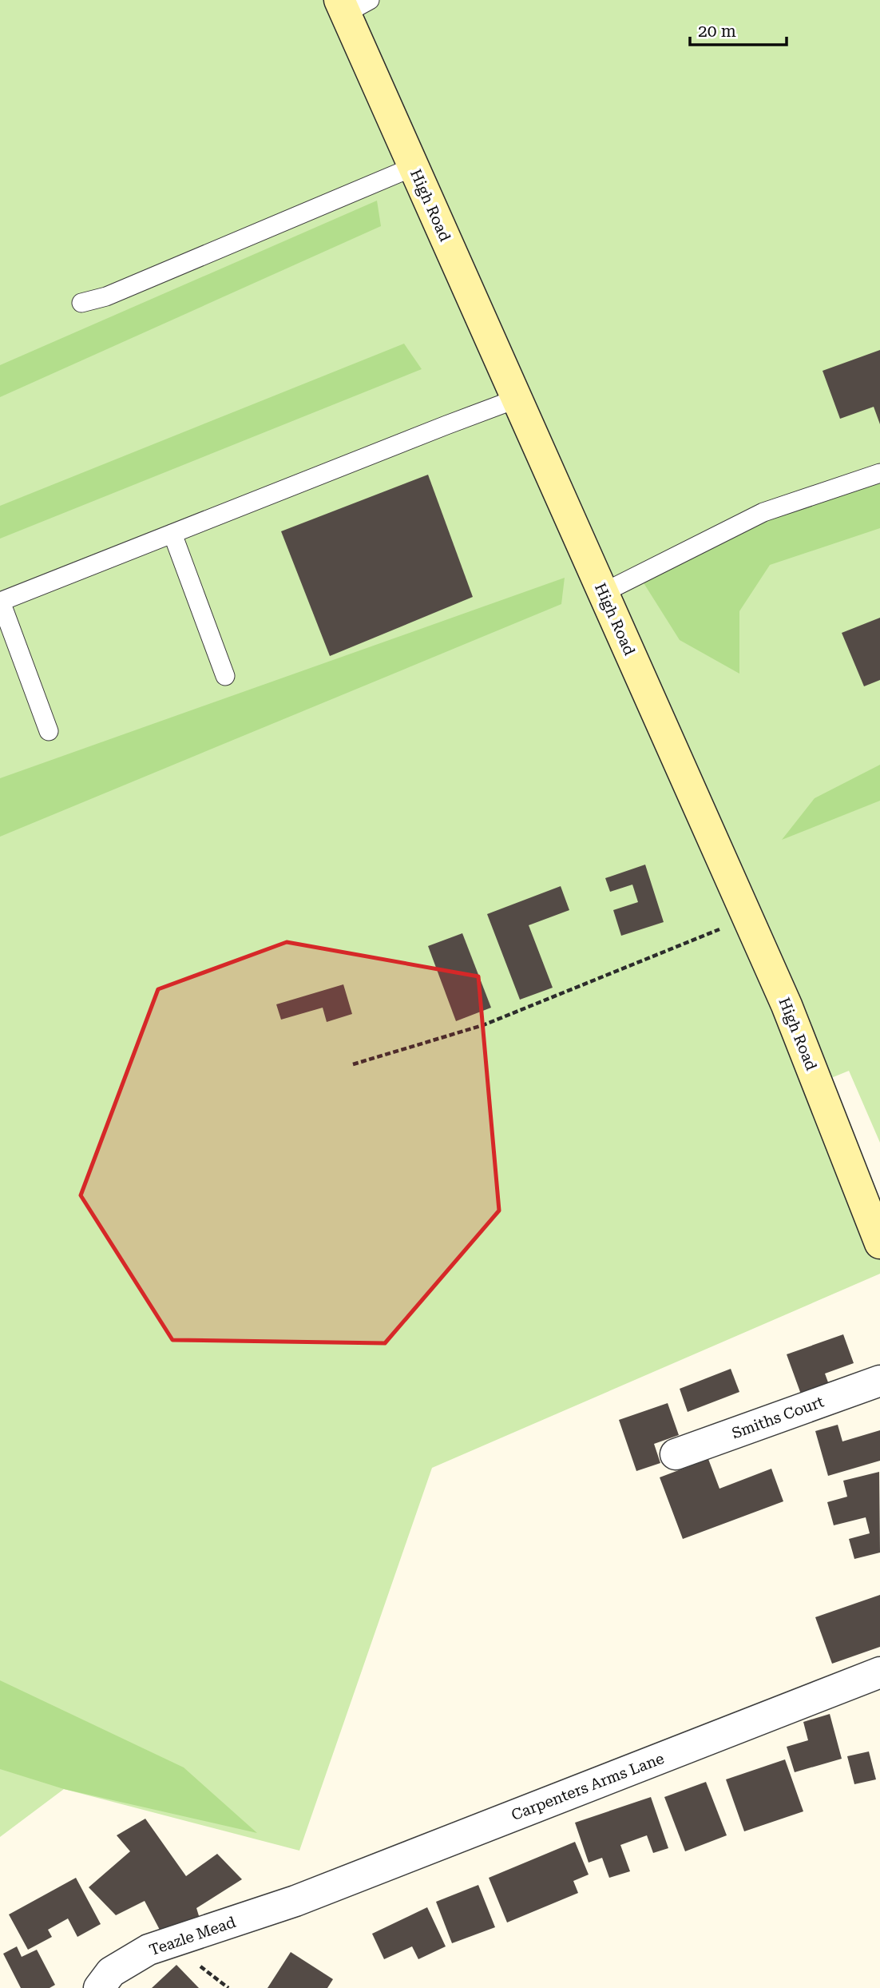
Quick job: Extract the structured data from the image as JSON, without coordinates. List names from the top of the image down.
{
  "streets": {
    "main road": ["High Road"],
    "street": ["Smiths Court", "Carpenters Arms Lane", "Teazle Mead"]
  },
  "crossings": [
    ["Carpenters Arms Lane", "Teazle Mead"]
  ],
  "scale_bar": "20 m"
}
